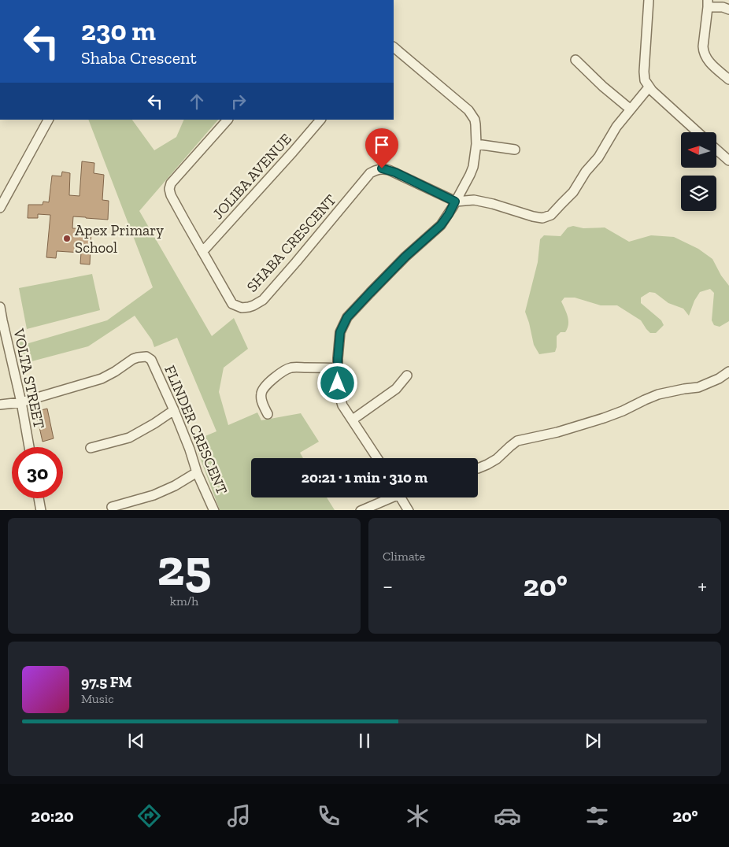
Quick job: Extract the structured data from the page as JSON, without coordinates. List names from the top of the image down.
{
  "streets": {
    "street": [
      "JOLIBA AVENUE",
      "SHABA CRESCENT",
      "VOLTA STREET",
      "FLINDER CRESCENT"
    ]
  },
  "crossings": [
    ["JOLIBA AVENUE", "SHABA CRESCENT"],
    ["VOLTA STREET", "FLINDER CRESCENT"]
  ],
  "places": ["Apex Primary School"],
  "north": "left",
  "page": {
    "turn": ["230 m", "Shaba Crescent"],
    "limit": "30",
    "trip": "20:21 · 1 min · 310 m",
    "tile": [
      ["25", "km/h"],
      "Climate"
    ],
    "heat": ["−", "20°", "+"],
    "song": ["97.5 FM", "Music"],
    "tabs": ["20:20", "20°"]
  }
}
